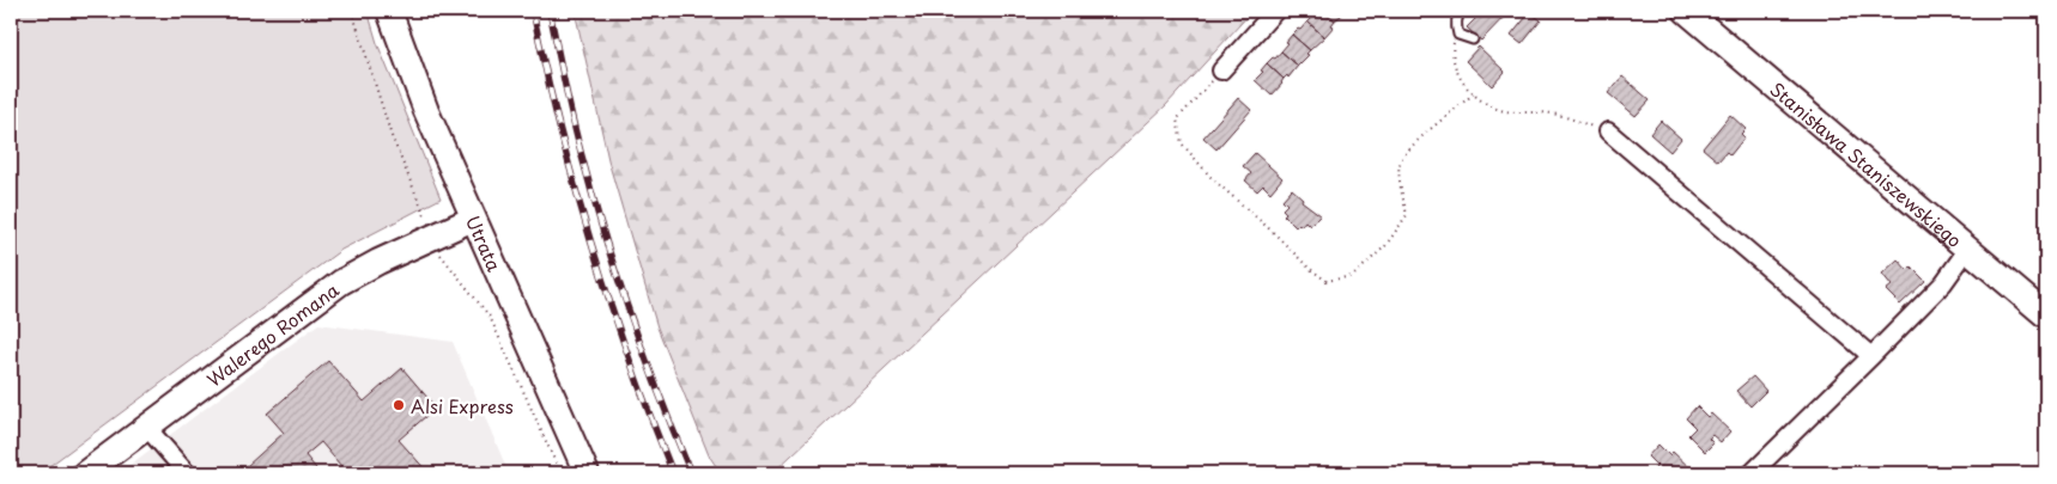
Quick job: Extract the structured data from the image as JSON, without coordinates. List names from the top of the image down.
{
  "streets": {
    "street": ["Stanisława Staniszewskiego", "Utrata", "Walerego Romana"]
  },
  "crossings": [
    ["Utrata", "Walerego Romana"]
  ],
  "places": ["Alsi Express"]
}
